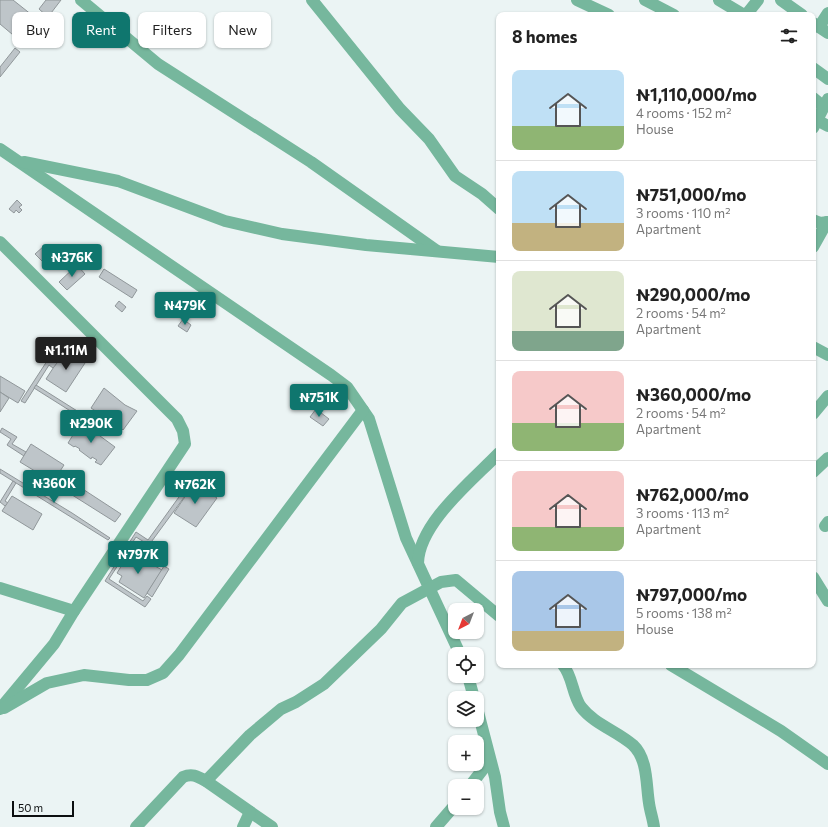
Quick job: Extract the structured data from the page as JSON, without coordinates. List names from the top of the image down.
{
  "scale_bar": "50 m",
  "north": "bottom left",
  "page": {
    "chip": [
      "Buy",
      "Rent",
      "Filters",
      "New"
    ],
    "heading": "8 homes",
    "list": [
      {
        "name": "₦1,110,000/mo",
        "note": "4 rooms · 152 m² · House"
      },
      {
        "name": "₦751,000/mo",
        "note": "3 rooms · 110 m² · Apartment"
      },
      {
        "name": "₦290,000/mo",
        "note": "2 rooms · 54 m² · Apartment"
      },
      {
        "name": "₦360,000/mo",
        "note": "2 rooms · 54 m² · Apartment"
      },
      {
        "name": "₦762,000/mo",
        "note": "3 rooms · 113 m² · Apartment"
      },
      {
        "name": "₦797,000/mo",
        "note": "5 rooms · 138 m² · House"
      }
    ],
    "price": [
      "₦376K",
      "₦479K",
      "₦1.11M",
      "₦751K",
      "₦290K",
      "₦360K",
      "₦762K",
      "₦797K"
    ],
    "map_buttons": ["+", "−"],
    "scale": "50 m"
  }
}
